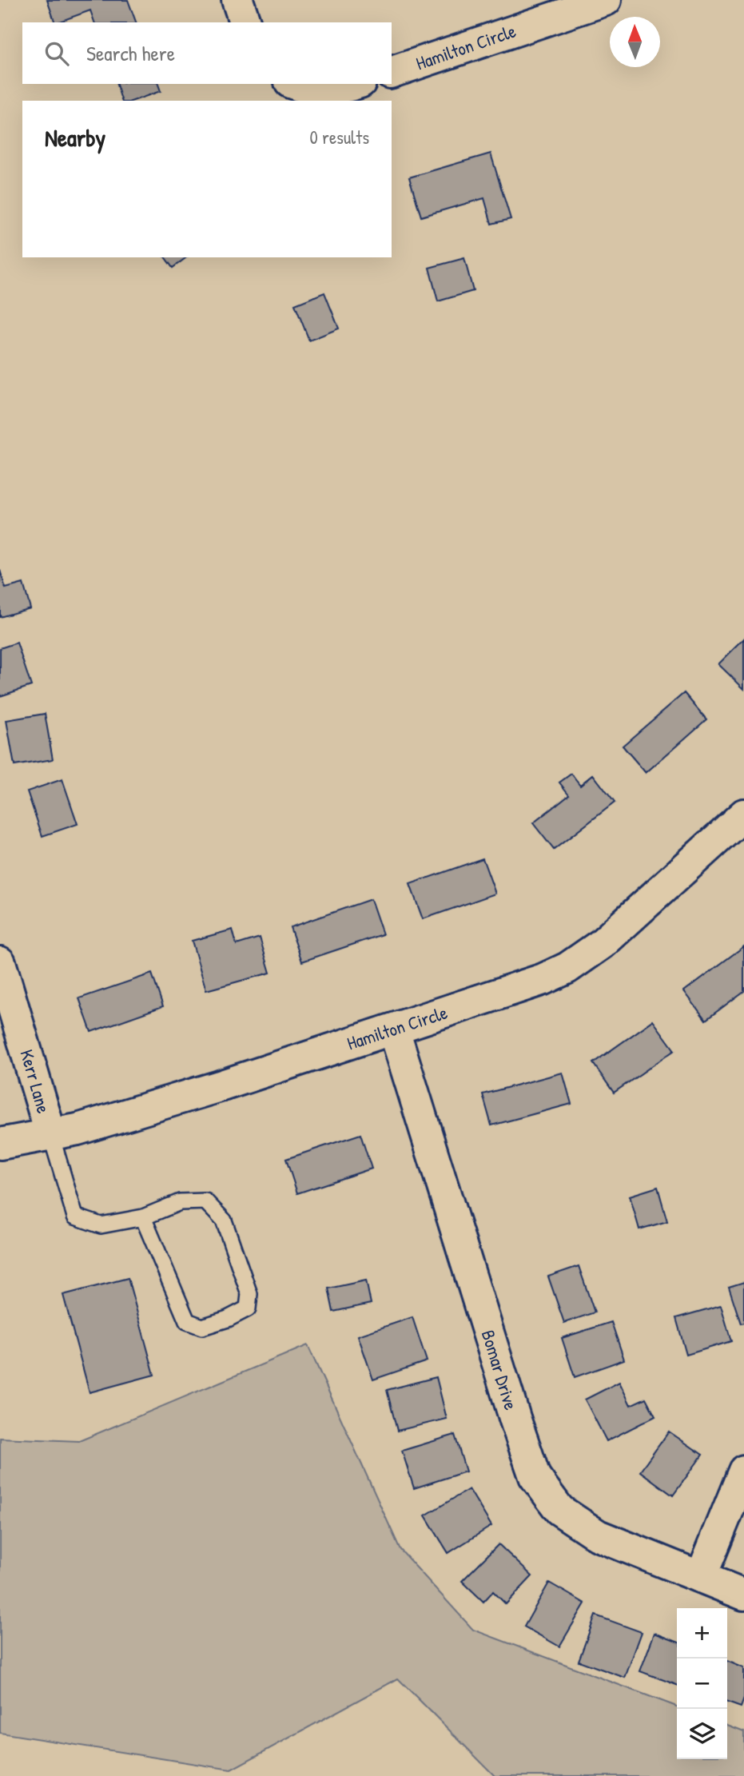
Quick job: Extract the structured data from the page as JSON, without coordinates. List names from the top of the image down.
{
  "streets": {
    "street": ["Hamilton Circle", "Kerr Lane", "Bomar Drive"]
  },
  "crossings": [
    ["Hamilton Circle", "Kerr Lane"],
    ["Hamilton Circle", "Bomar Drive"]
  ],
  "north": "top",
  "page": {
    "search": "Search here",
    "heading": ["Nearby", "0 results"],
    "map_buttons": ["+", "−"]
  }
}
